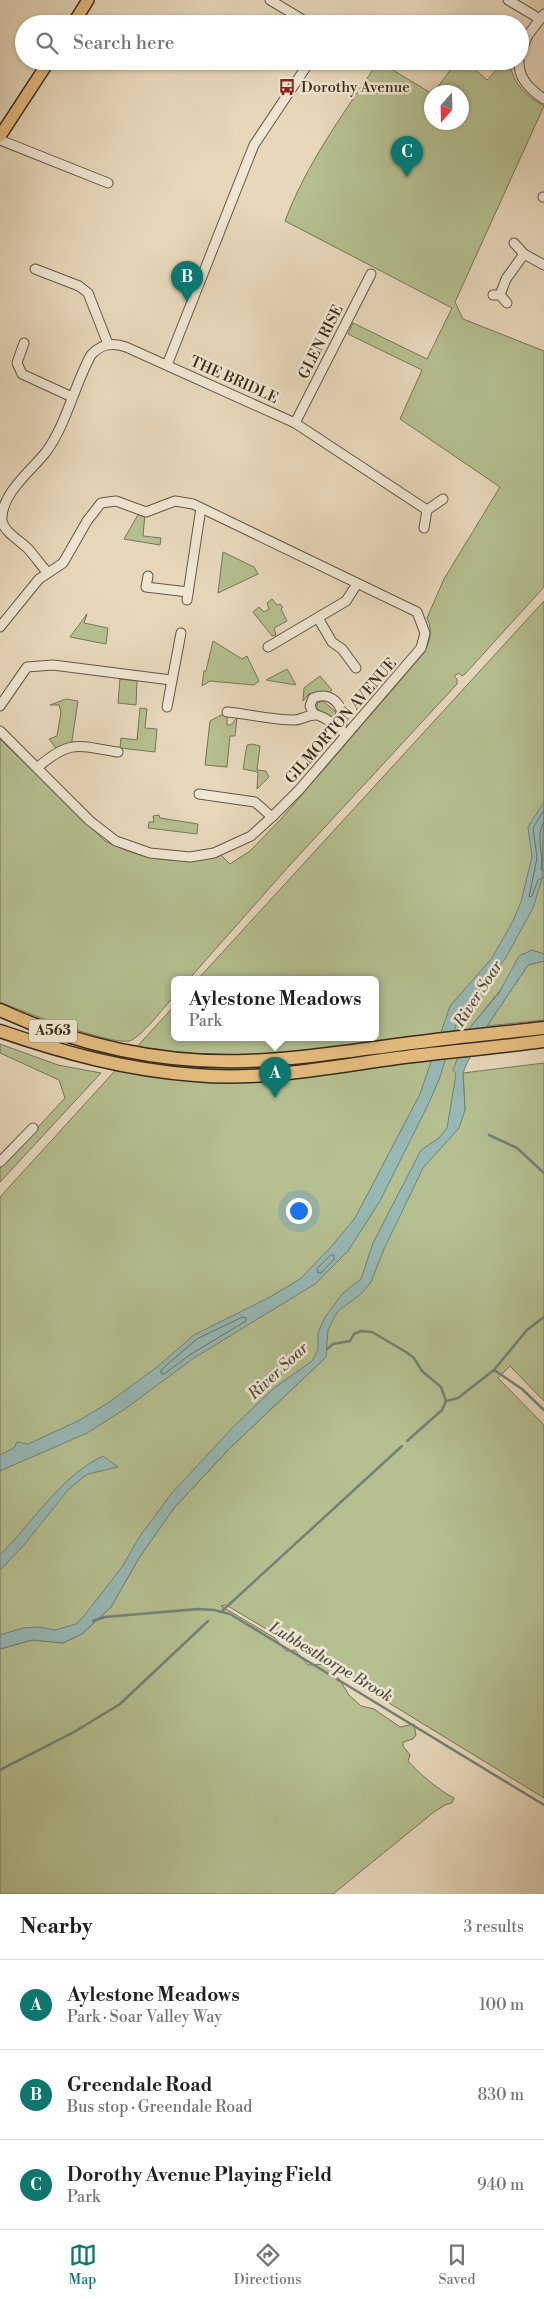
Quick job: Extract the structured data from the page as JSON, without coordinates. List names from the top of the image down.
{
  "streets": {
    "highway": ["A563"],
    "street": ["GLEN RISE", "THE BRIDLE", "GILMORTON AVENUE"]
  },
  "crossings": [
    ["GLEN RISE", "THE BRIDLE"]
  ],
  "water": ["River Soar", "Lubbesthorpe Brook"],
  "places": {
    "bus stop": ["Dorothy Avenue"]
  },
  "north": "bottom",
  "page": {
    "search": "Search here",
    "pins": ["C", "B", "A"],
    "popup": ["Aylestone Meadows", "Park"],
    "heading": ["Nearby", "3 results"],
    "list": [
      {
        "mark": "A",
        "name": "Aylestone Meadows",
        "note": "Park · Soar Valley Way",
        "value": "100 m"
      },
      {
        "mark": "B",
        "name": "Greendale Road",
        "note": "Bus stop · Greendale Road",
        "value": "830 m"
      },
      {
        "mark": "C",
        "name": "Dorothy Avenue Playing Field",
        "note": "Park",
        "value": "940 m"
      }
    ],
    "nav": ["Map", "Directions", "Saved"]
  }
}
